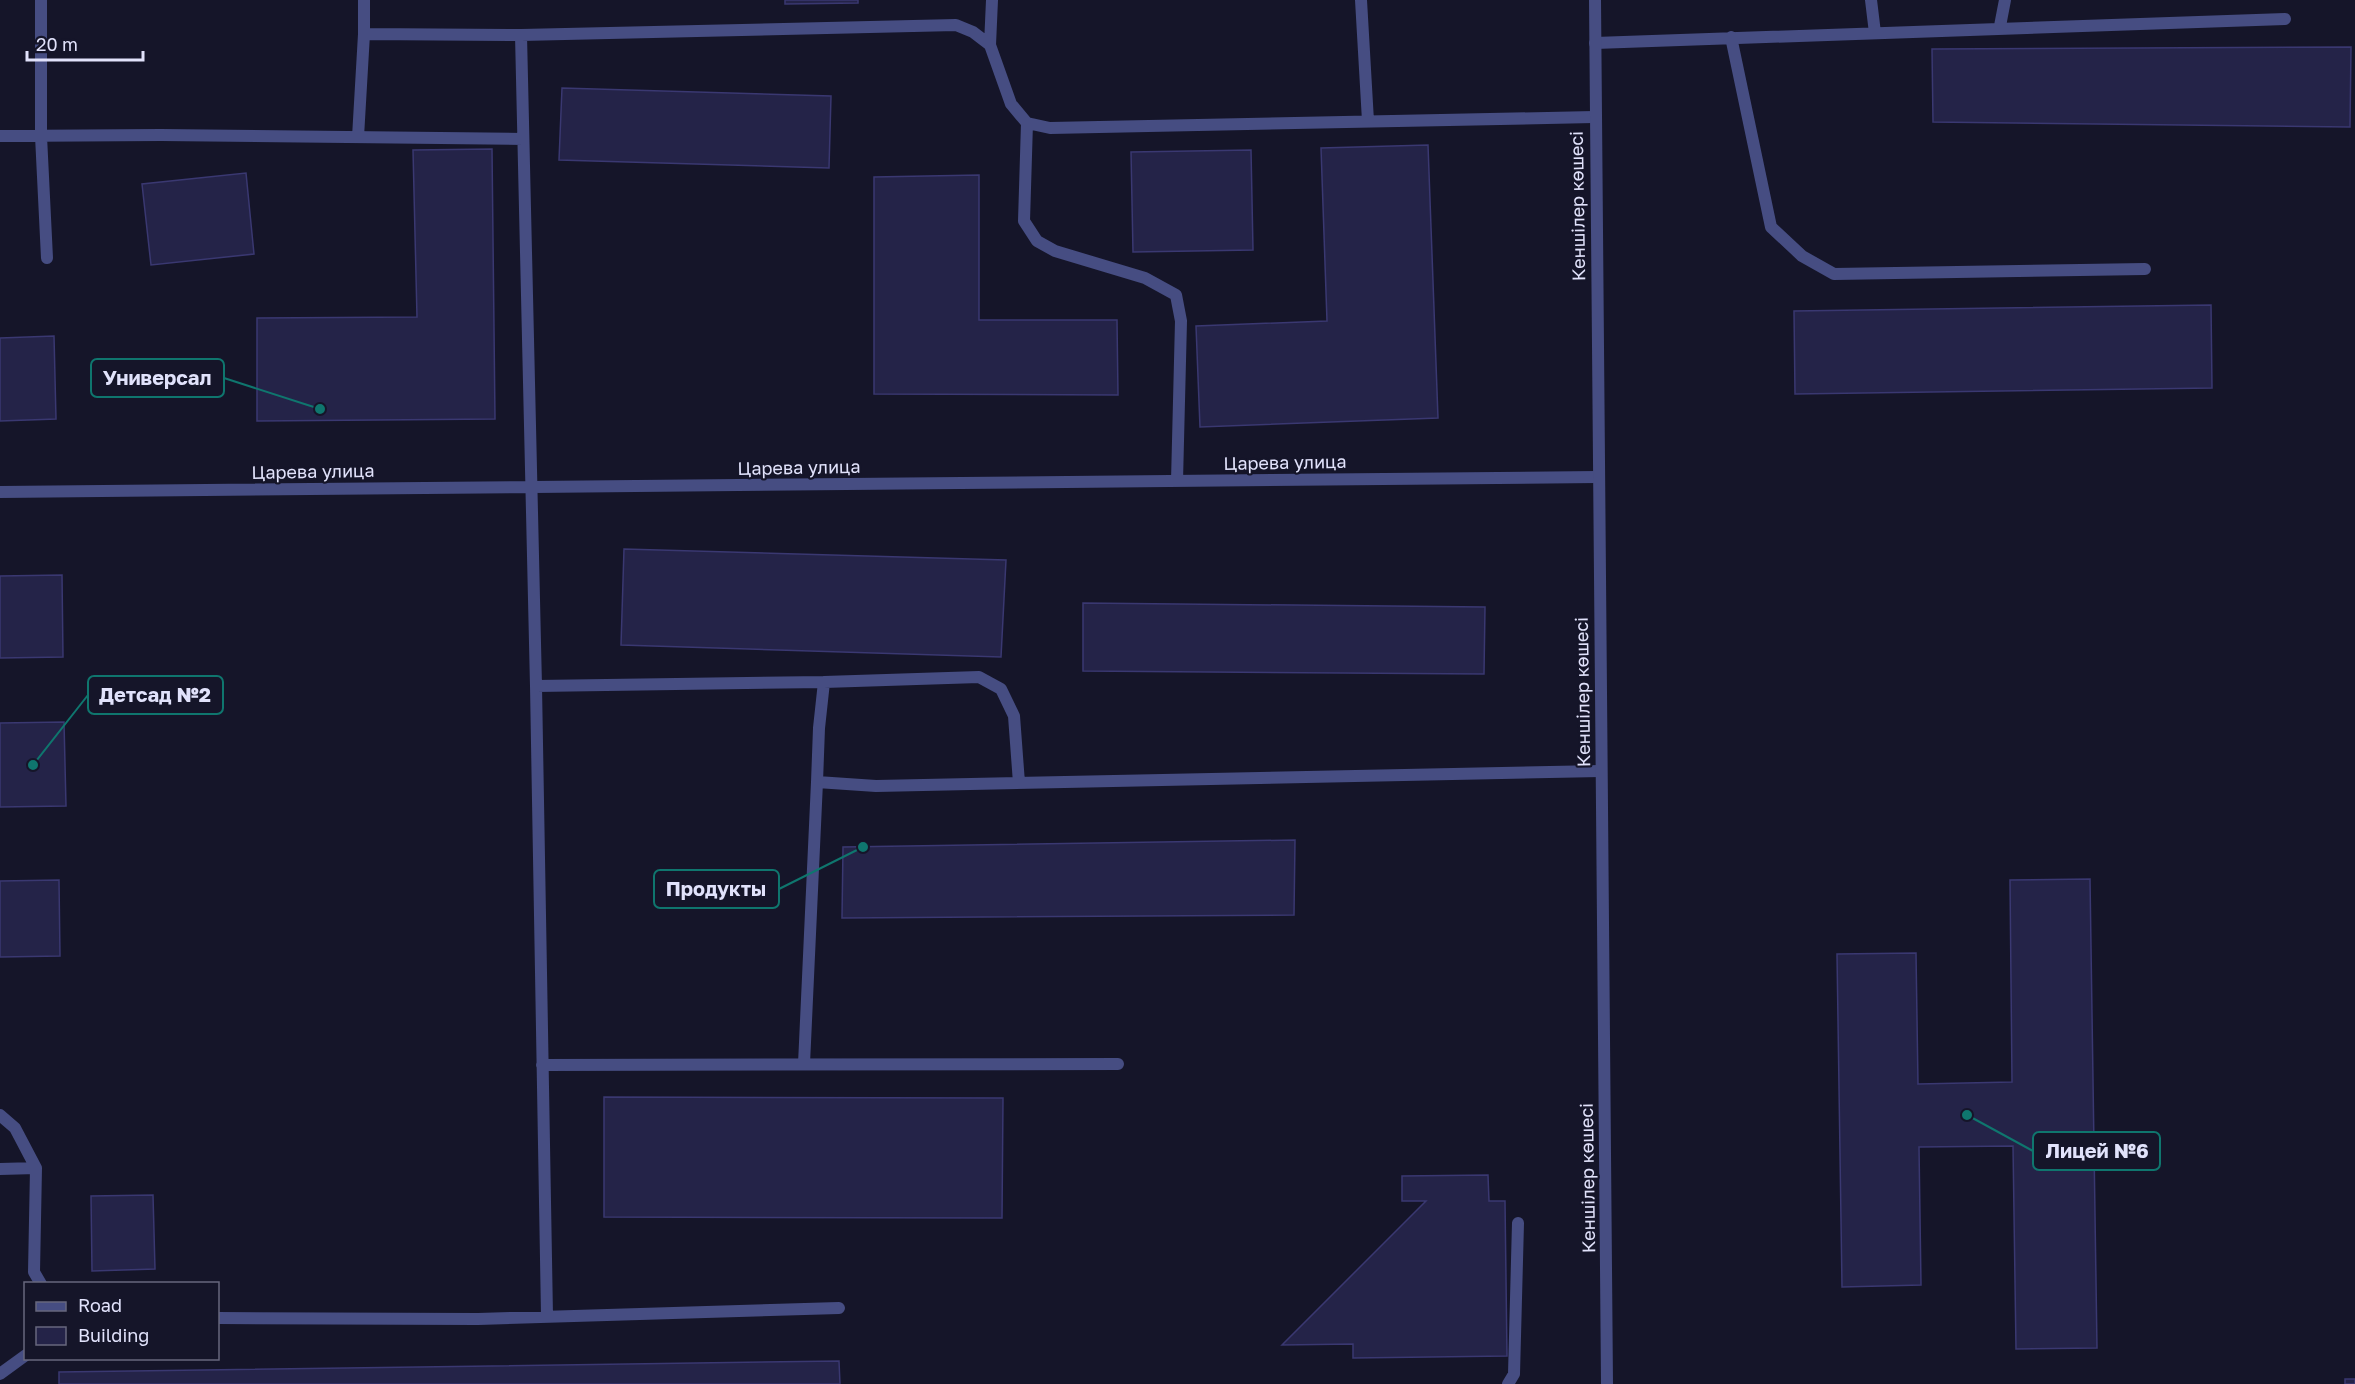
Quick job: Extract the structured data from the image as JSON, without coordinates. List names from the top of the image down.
{
  "streets": {
    "street": ["Кеншілер көшесі", "Царева улица"]
  },
  "crossings": [
    ["Кеншілер көшесі", "Царева улица"]
  ],
  "places": [
    "Универсал",
    "Детсад №2",
    "Продукты",
    "Лицей №6"
  ],
  "legend": ["Road", "Building"],
  "scale_bar": "20 m"
}
